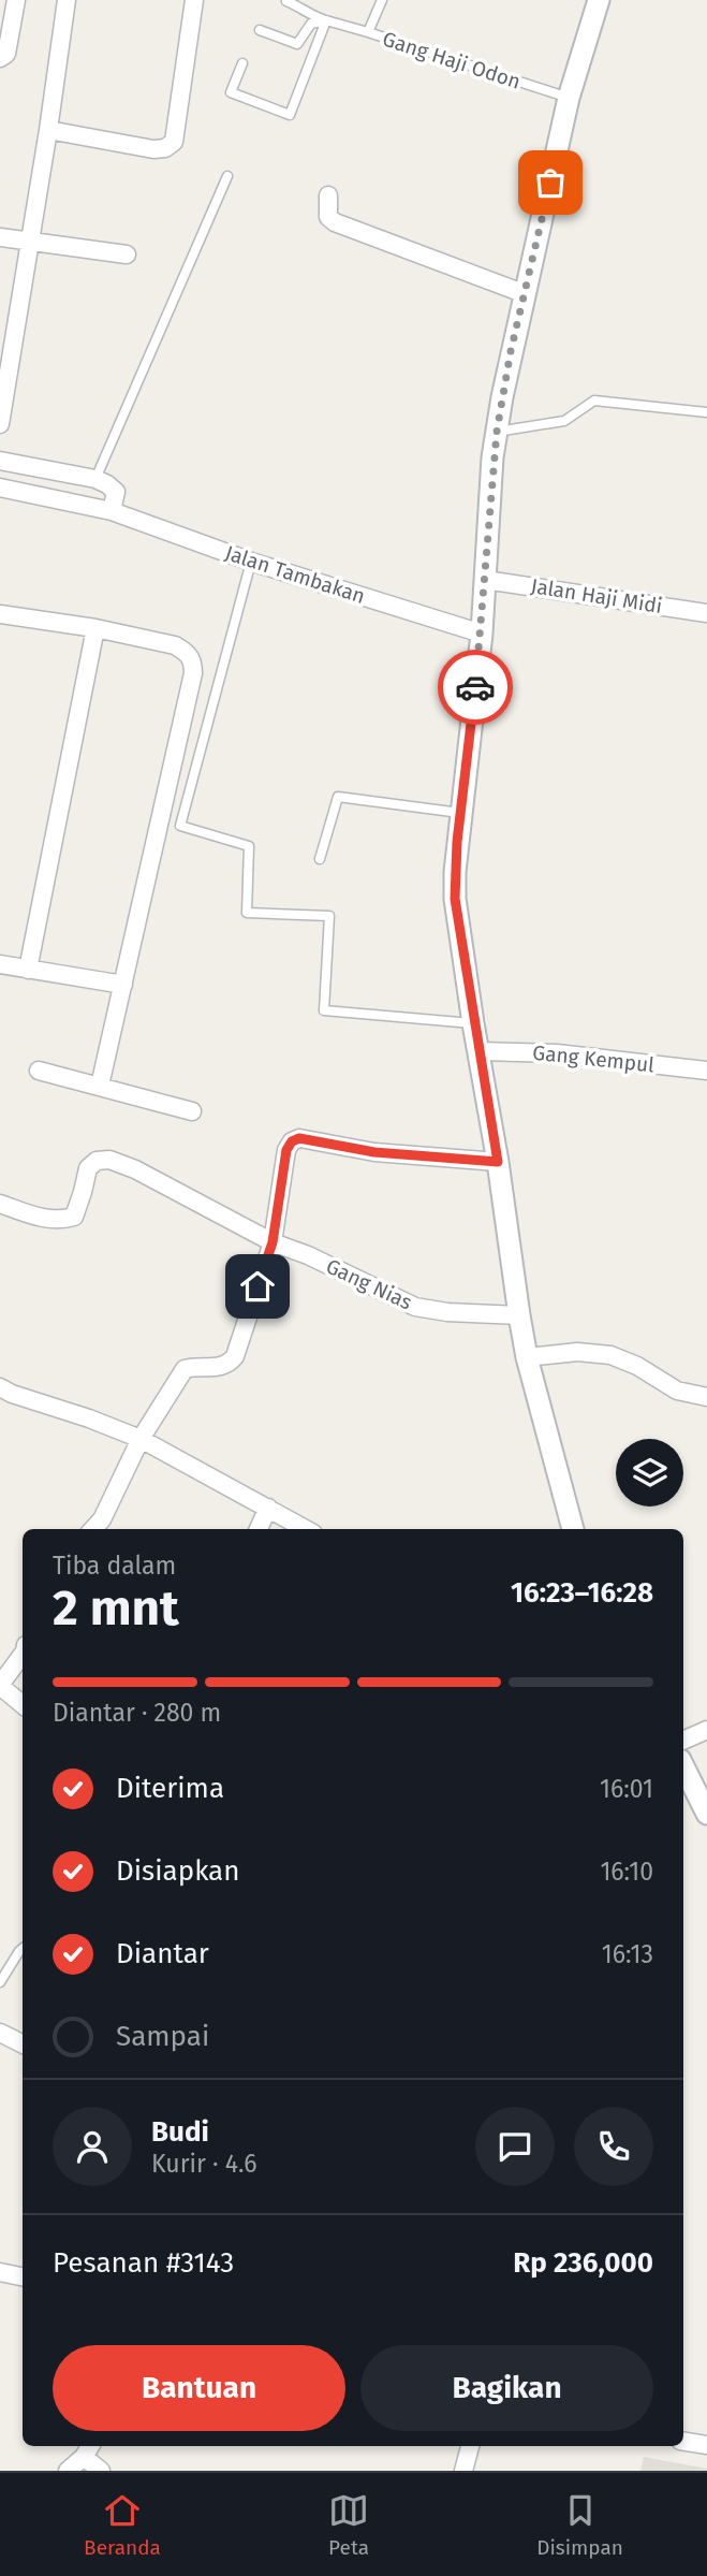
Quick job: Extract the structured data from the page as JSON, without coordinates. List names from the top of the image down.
{
  "streets": {
    "street": [
      "Jalan Tambakan",
      "Jalan Haji Midi",
      "Gang Kempul",
      "Gang Nias"
    ],
    "lane": ["Gang Haji Odon"]
  },
  "page": {
    "heading": ["2 mnt", "Tiba dalam", "16:23–16:28"],
    "panel": [
      "Budi",
      "Kurir · 4.6",
      "Pesanan #3143",
      "Rp 236,000"
    ],
    "bar": "Diantar · 280 m",
    "list": [
      ["Diterima", "16:01"],
      ["Disiapkan", "16:10"],
      ["Diantar", "16:13"],
      "Sampai"
    ],
    "buttons": ["Bantuan", "Bagikan"],
    "tabs": ["Beranda", "Peta", "Disimpan"]
  }
}
